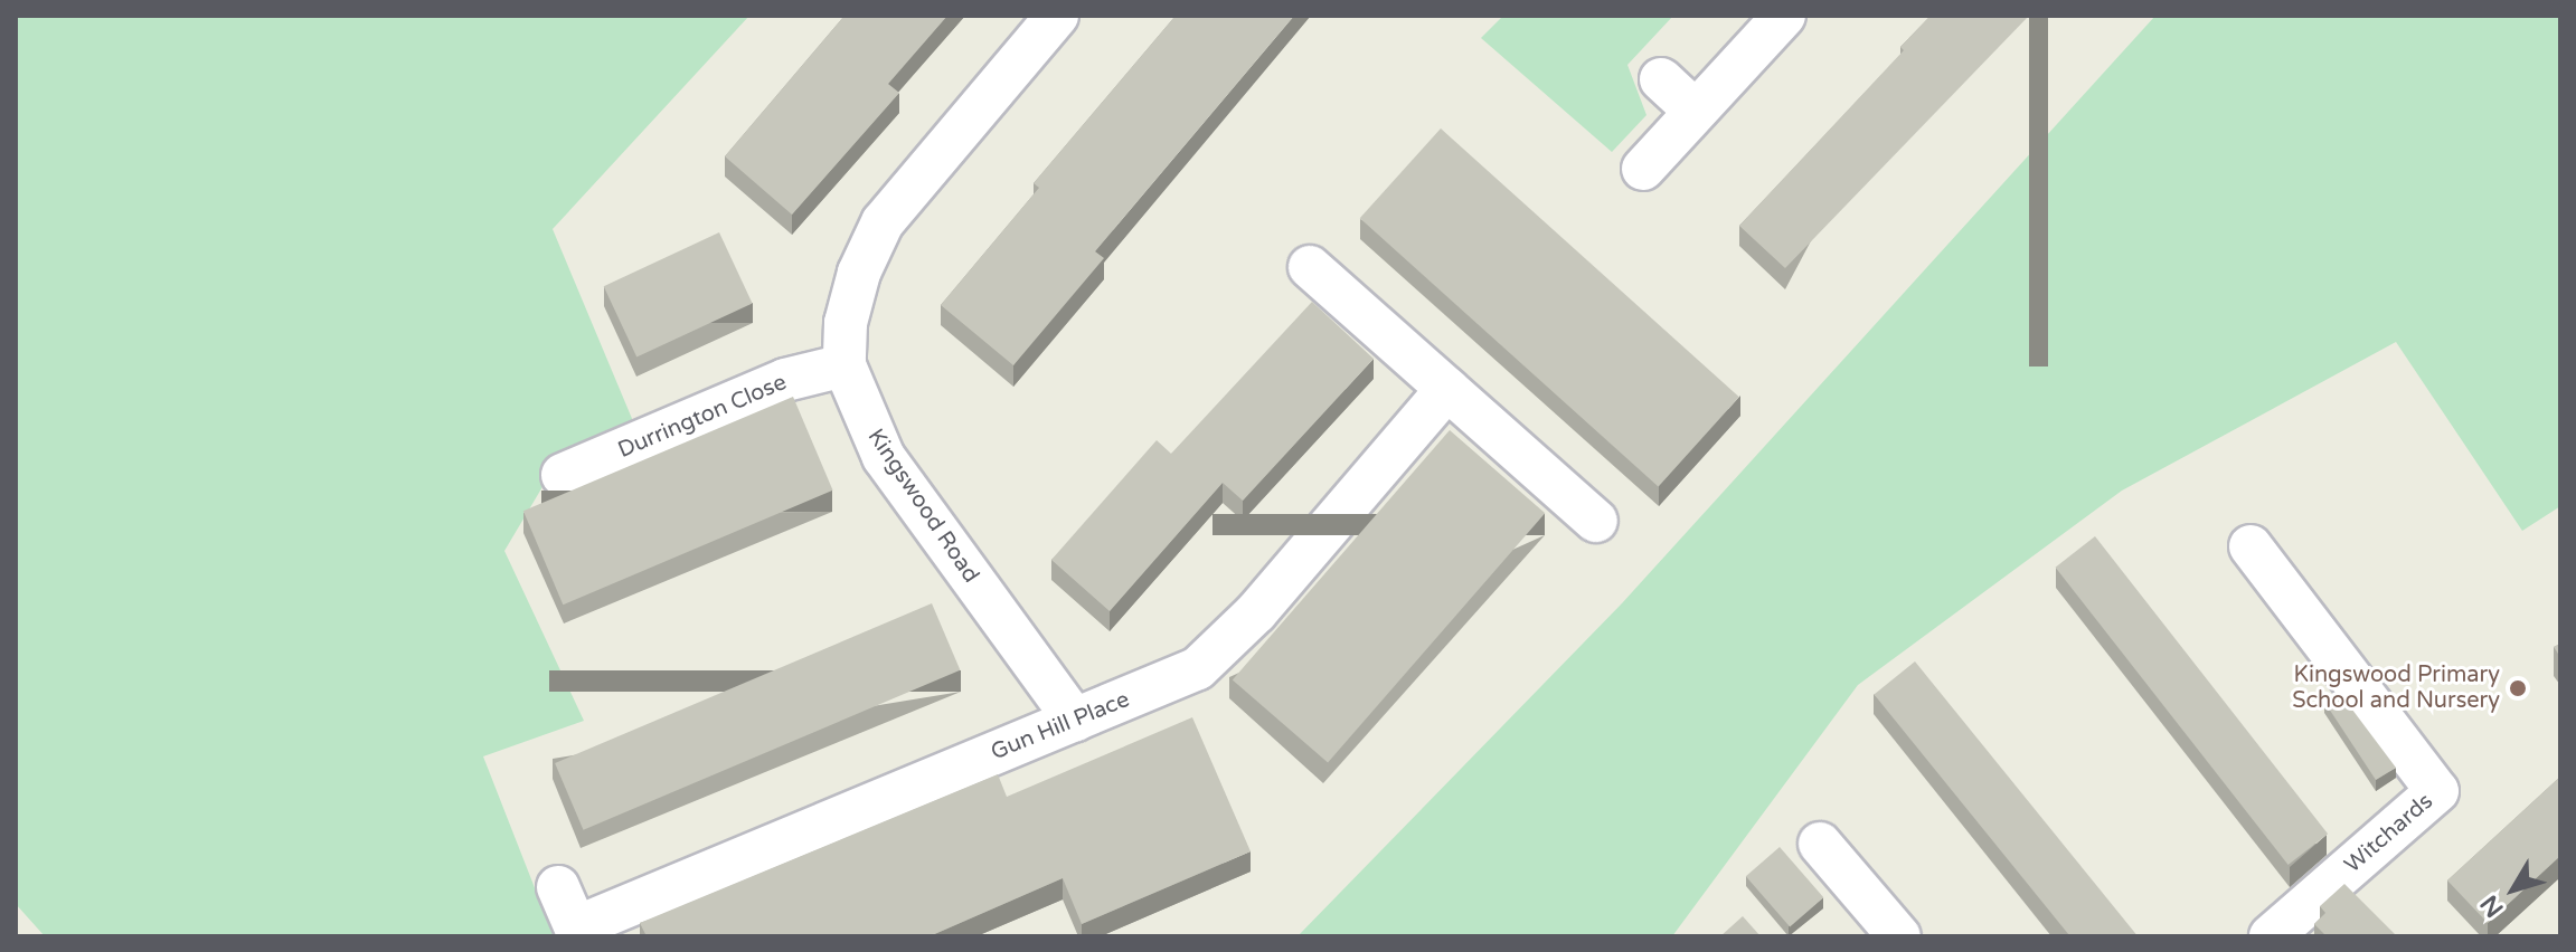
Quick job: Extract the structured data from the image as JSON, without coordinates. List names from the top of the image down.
{
  "streets": {
    "street": [
      "Durrington Close",
      "Kingswood Road",
      "Gun Hill Place",
      "Witchards"
    ]
  },
  "crossings": [
    ["Durrington Close", "Kingswood Road"],
    ["Kingswood Road", "Gun Hill Place"]
  ],
  "places": ["Kingswood Primary School and Nursery"],
  "north": "bottom left"
}
